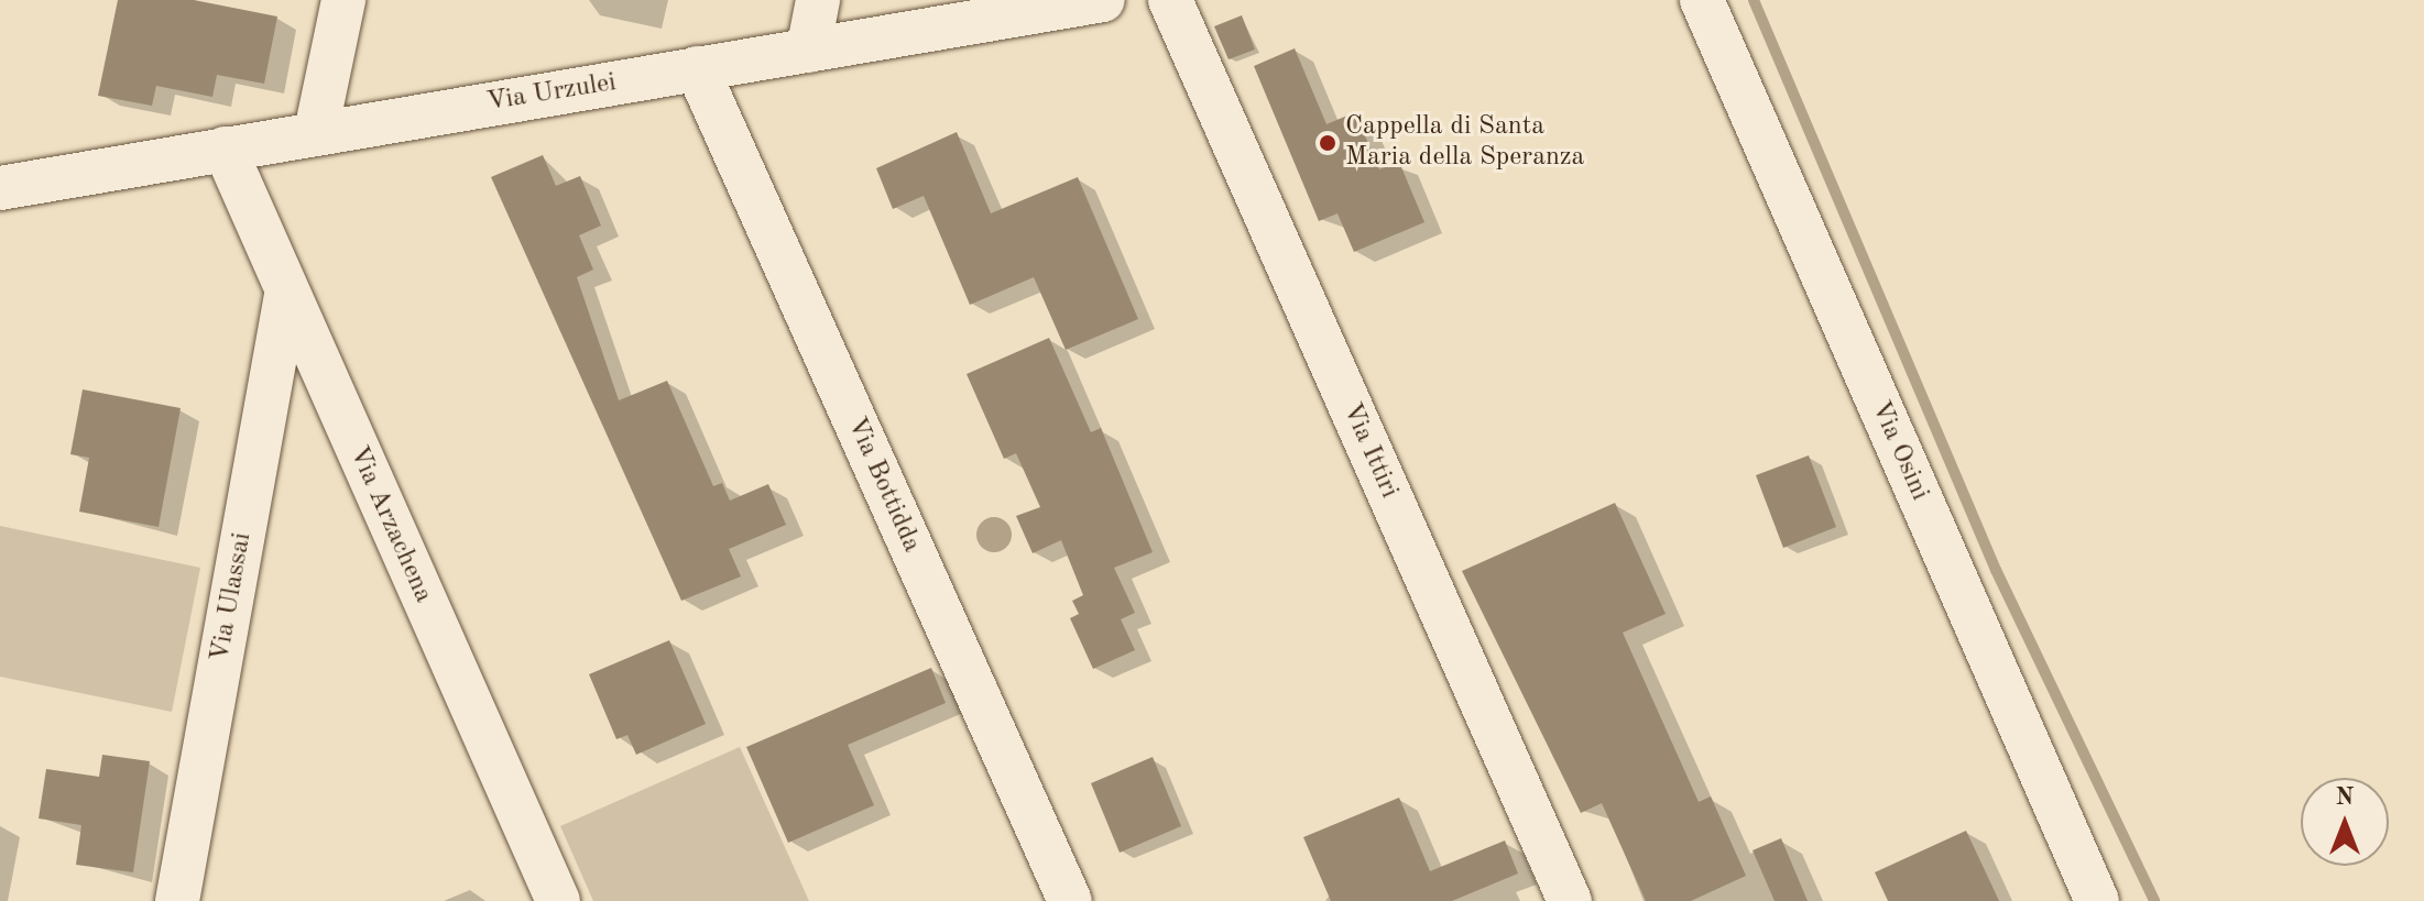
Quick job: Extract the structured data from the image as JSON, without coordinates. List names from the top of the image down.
{
  "streets": {
    "street": [
      "Via Urzulei",
      "Via Ittiri",
      "Via Osini",
      "Via Bottidda",
      "Via Arzachena",
      "Via Ulassai"
    ]
  },
  "crossings": [
    ["Via Urzulei", "Via Bottidda"],
    ["Via Urzulei", "Via Arzachena"],
    ["Via Arzachena", "Via Ulassai"]
  ],
  "places": ["Cappella di Santa Maria della Speranza"],
  "north": "top"
}
